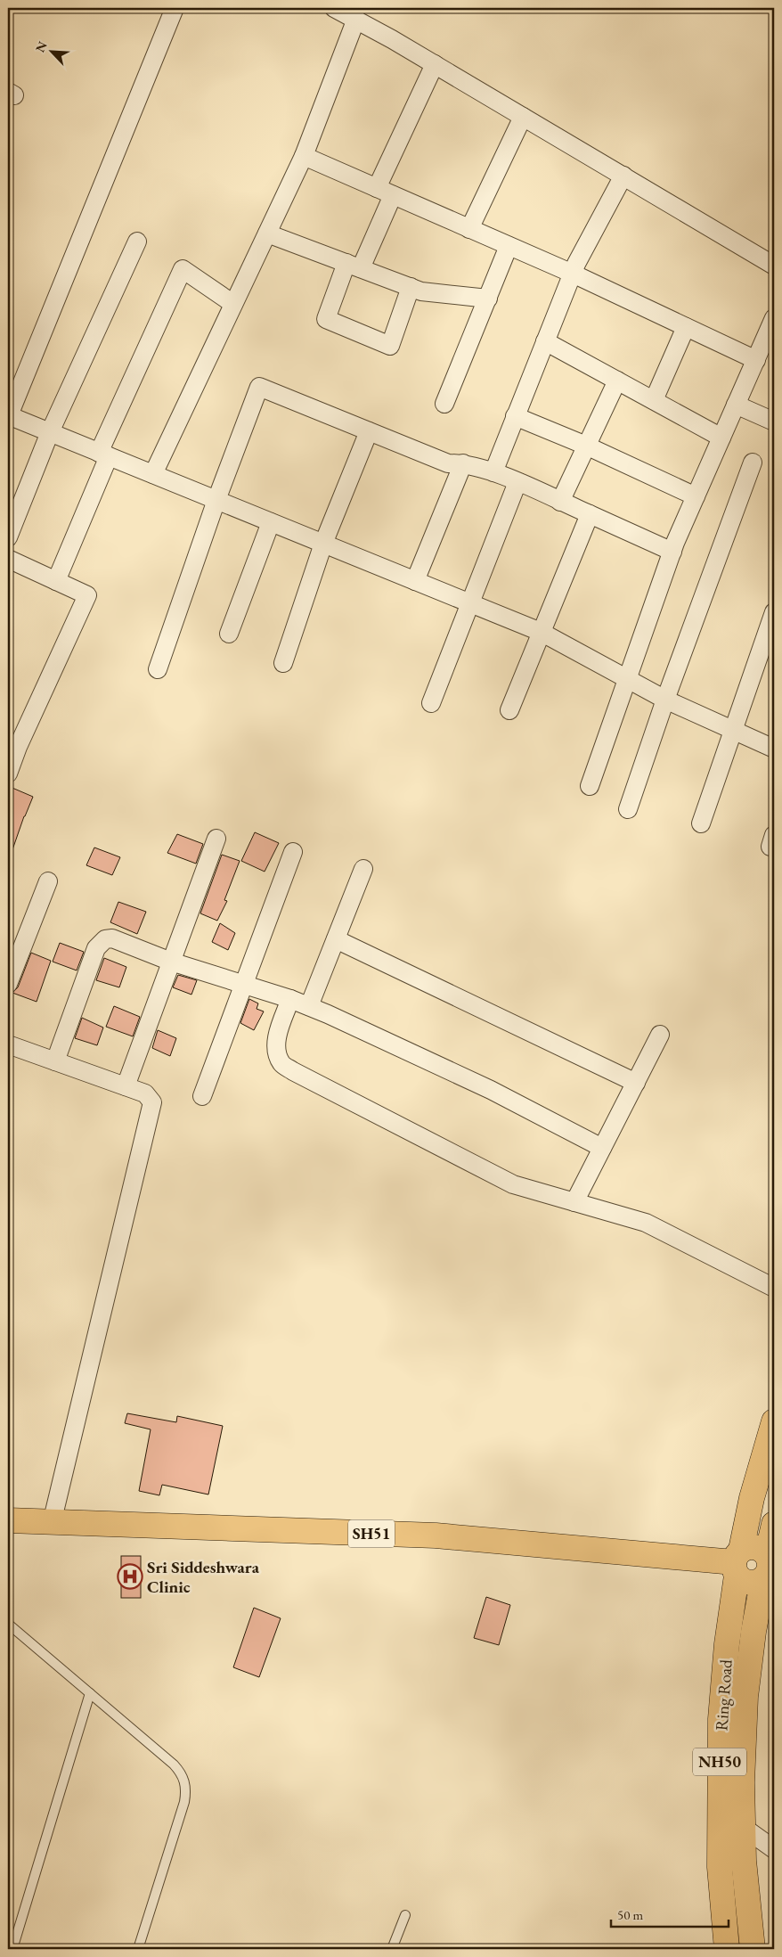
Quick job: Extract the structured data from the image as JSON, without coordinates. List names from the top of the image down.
{
  "streets": {
    "main road": ["SH51", "Ring Road", "NH50"]
  },
  "crossings": [
    ["SH51", "Ring Road"]
  ],
  "places": {
    "hospital": ["Sri Siddeshwara Clinic"]
  },
  "scale_bar": "50 m",
  "north": "top left"
}
